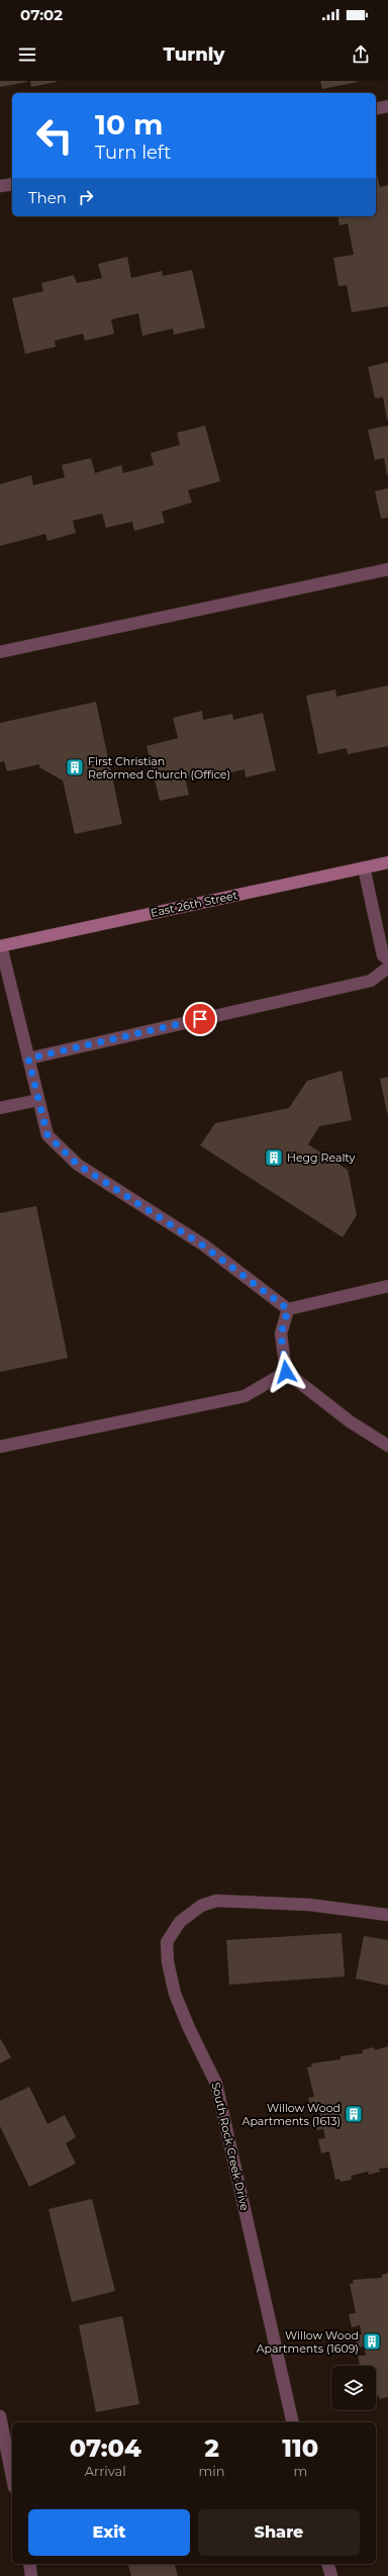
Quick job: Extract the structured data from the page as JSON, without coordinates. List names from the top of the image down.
{
  "streets": {
    "main road": ["East 26th Street"],
    "street": ["South Rock Creek Drive"]
  },
  "places": {
    "building": [
      "First Christian Reformed Church (Office)",
      "Hegg Realty",
      "Willow Wood Apartments (1613)",
      "Willow Wood Apartments (1609)"
    ]
  },
  "page": {
    "status": "07:02",
    "header": "Turnly",
    "turn": ["10 m", "Turn left"],
    "then": "Then",
    "eta": [
      "07:04",
      "Arrival",
      "2",
      "min",
      "110",
      "m"
    ],
    "buttons": ["Exit", "Share"]
  }
}
